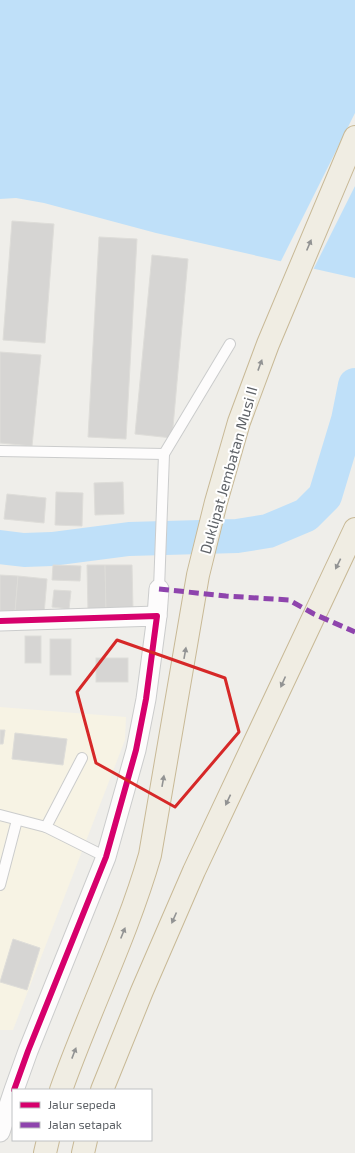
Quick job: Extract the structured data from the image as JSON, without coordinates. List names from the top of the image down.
{
  "streets": {
    "highway": ["Duklipat Jembatan Musi II"]
  },
  "legend": ["Jalur sepeda", "Jalan setapak"]
}
